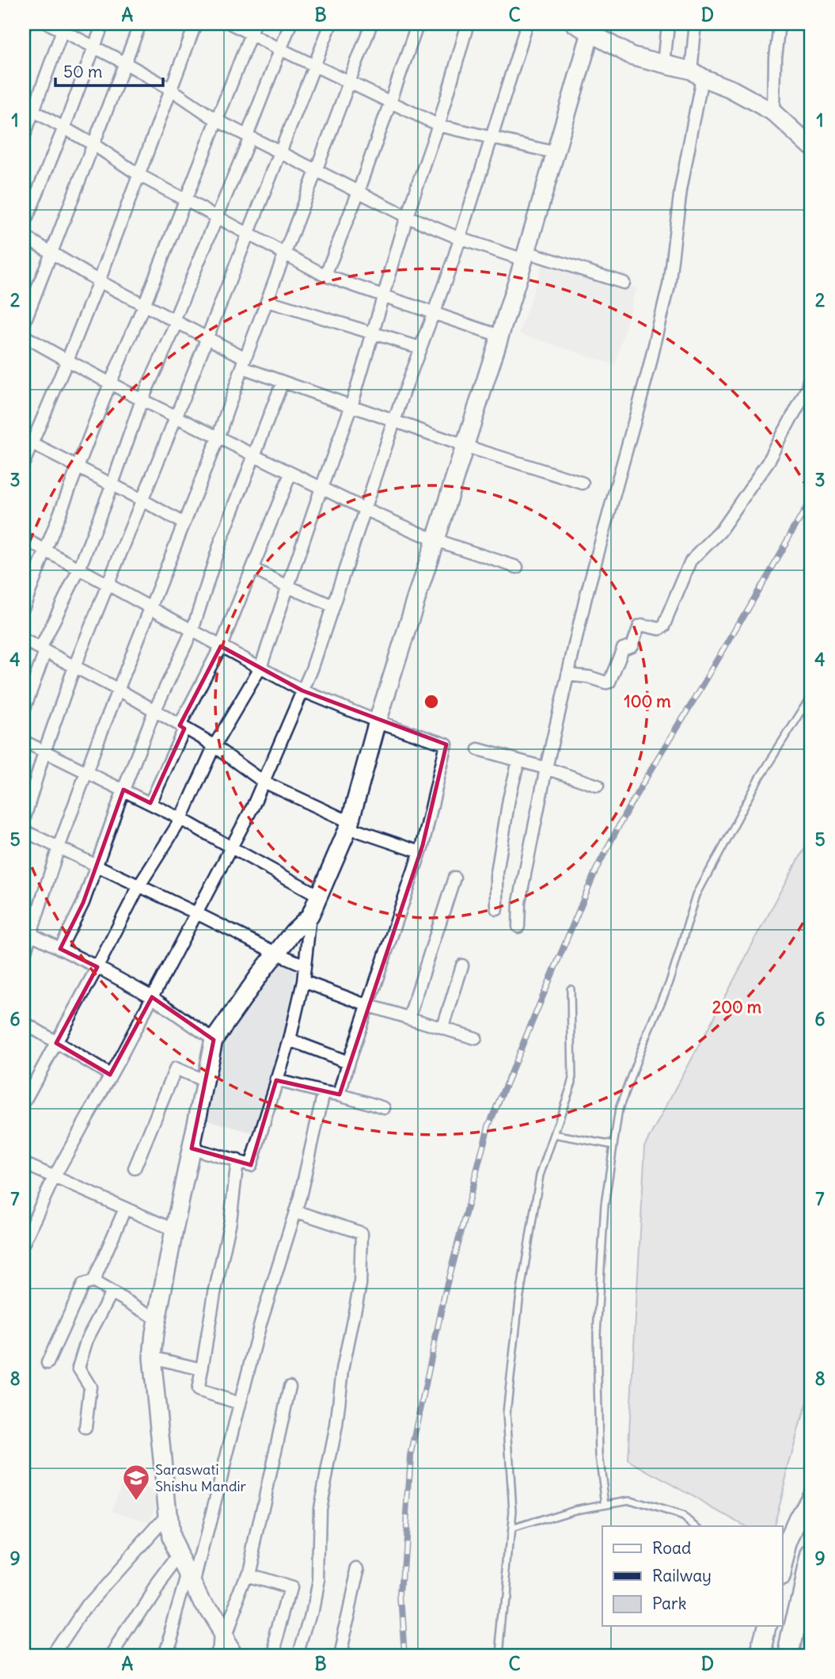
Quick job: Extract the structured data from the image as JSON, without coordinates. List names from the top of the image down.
{
  "places": {
    "school or university": ["Saraswati Shishu Mandir"]
  },
  "legend": ["Road", "Railway", "Park"],
  "scale_bar": "50 m",
  "grid": {
    "columns": [
      "A",
      "B",
      "C",
      "D"
    ],
    "rows": [
      "1",
      "2",
      "3",
      "4",
      "5",
      "6",
      "7",
      "8",
      "9"
    ]
  },
  "rings": ["100 m", "200 m"]
}
